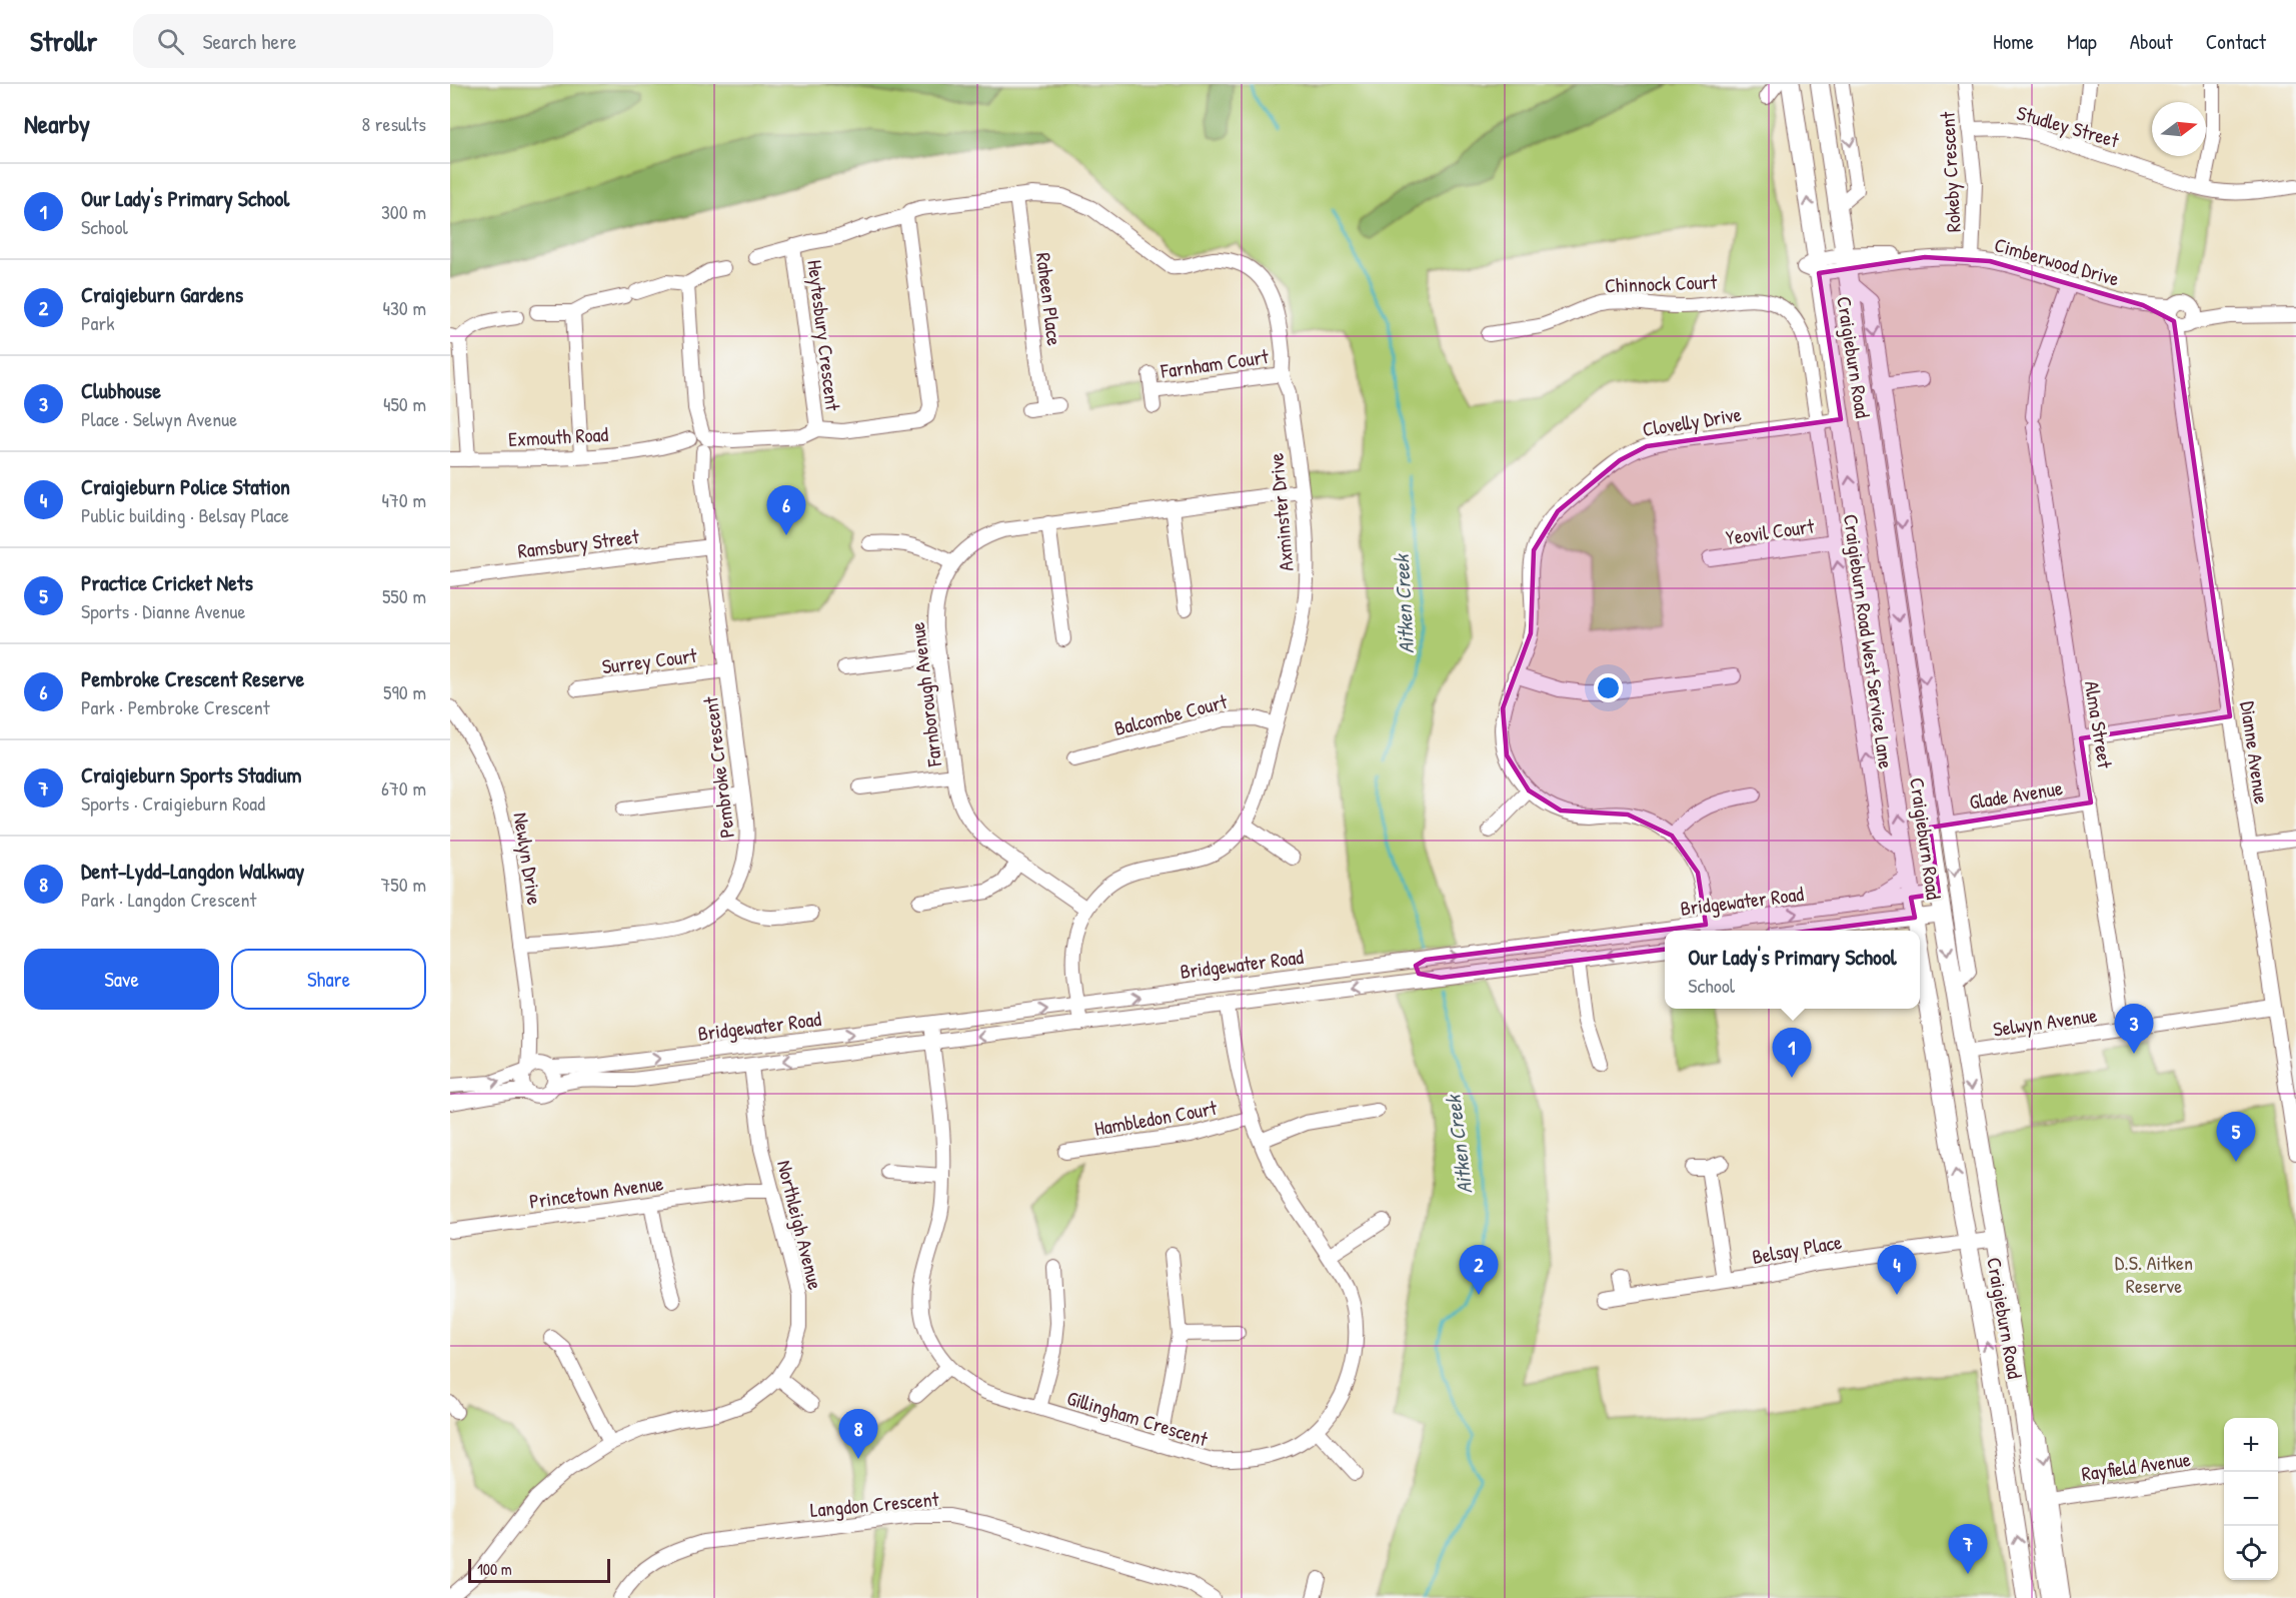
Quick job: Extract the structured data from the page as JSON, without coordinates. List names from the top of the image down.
{
  "streets": {
    "main road": ["Craigieburn Road"],
    "street": [
      "Studley Street",
      "Rokeby Crescent",
      "Cimberwood Drive",
      "Chinnock Court",
      "Raheen Place",
      "Heytesbury Crescent",
      "Farnham Court",
      "Clovelly Drive",
      "Exmouth Road",
      "Axminster Drive",
      "Yeovil Court",
      "Ramsbury Street",
      "Craigieburn Road West Service Lane",
      "Surrey Court",
      "Farnborough Avenue",
      "Balcombe Court",
      "Alma Street",
      "Dianne Avenue",
      "Pembroke Crescent",
      "Glade Avenue",
      "Newlyn Drive",
      "Bridgewater Road",
      "Selwyn Avenue",
      "Hambledon Court",
      "Princetown Avenue",
      "Northleigh Avenue",
      "Belsay Place",
      "Gillingham Crescent",
      "Rayfield Avenue",
      "Langdon Crescent"
    ]
  },
  "crossings": [
    ["Studley Street", "Rokeby Crescent"],
    ["Rokeby Crescent", "Cimberwood Drive"],
    ["Cimberwood Drive", "Craigieburn Road"],
    ["Cimberwood Drive", "Alma Street"],
    ["Cimberwood Drive", "Dianne Avenue"],
    ["Chinnock Court", "Clovelly Drive"],
    ["Chinnock Court", "Craigieburn Road West Service Lane"],
    ["Raheen Place", "Axminster Drive"],
    ["Heytesbury Crescent", "Exmouth Road"],
    ["Heytesbury Crescent", "Axminster Drive"],
    ["Craigieburn Road", "Clovelly Drive"],
    ["Craigieburn Road", "Craigieburn Road West Service Lane"],
    ["Craigieburn Road", "Glade Avenue"],
    ["Craigieburn Road", "Bridgewater Road"],
    ["Craigieburn Road", "Selwyn Avenue"],
    ["Craigieburn Road", "Belsay Place"],
    ["Craigieburn Road", "Rayfield Avenue"],
    ["Farnham Court", "Axminster Drive"],
    ["Clovelly Drive", "Craigieburn Road West Service Lane"],
    ["Clovelly Drive", "Bridgewater Road"],
    ["Exmouth Road", "Axminster Drive"],
    ["Exmouth Road", "Pembroke Crescent"],
    ["Axminster Drive", "Farnborough Avenue"],
    ["Axminster Drive", "Balcombe Court"],
    ["Axminster Drive", "Bridgewater Road"],
    ["Yeovil Court", "Craigieburn Road West Service Lane"],
    ["Ramsbury Street", "Pembroke Crescent"],
    ["Surrey Court", "Pembroke Crescent"],
    ["Alma Street", "Glade Avenue"],
    ["Alma Street", "Selwyn Avenue"],
    ["Dianne Avenue", "Selwyn Avenue"],
    ["Pembroke Crescent", "Newlyn Drive"],
    ["Newlyn Drive", "Bridgewater Road"],
    ["Bridgewater Road", "Northleigh Avenue"],
    ["Bridgewater Road", "Gillingham Crescent"],
    ["Hambledon Court", "Gillingham Crescent"],
    ["Princetown Avenue", "Northleigh Avenue"]
  ],
  "one_way": ["Craigieburn Road West Service Lane"],
  "water": ["Aitken Creek"],
  "parks": ["D.S. Aitken Reserve"],
  "scale_bar": "100 m",
  "north": "right",
  "page": {
    "header": "Strollr",
    "search": "Search here",
    "nav": [
      "Home",
      "Map",
      "About",
      "Contact"
    ],
    "heading": ["Nearby", "8 results"],
    "list": [
      {
        "mark": "1",
        "name": "Our Lady's Primary School",
        "note": "School",
        "value": "300 m"
      },
      {
        "mark": "2",
        "name": "Craigieburn Gardens",
        "note": "Park",
        "value": "430 m"
      },
      {
        "mark": "3",
        "name": "Clubhouse",
        "note": "Place · Selwyn Avenue",
        "value": "450 m"
      },
      {
        "mark": "4",
        "name": "Craigieburn Police Station",
        "note": "Public building · Belsay Place",
        "value": "470 m"
      },
      {
        "mark": "5",
        "name": "Practice Cricket Nets",
        "note": "Sports · Dianne Avenue",
        "value": "550 m"
      },
      {
        "mark": "6",
        "name": "Pembroke Crescent Reserve",
        "note": "Park · Pembroke Crescent",
        "value": "590 m"
      },
      {
        "mark": "7",
        "name": "Craigieburn Sports Stadium",
        "note": "Sports · Craigieburn Road",
        "value": "670 m"
      },
      {
        "mark": "8",
        "name": "Dent-Lydd-Langdon Walkway",
        "note": "Park · Langdon Crescent",
        "value": "750 m"
      }
    ],
    "pins": [
      "6",
      "3",
      "1",
      "5",
      "2",
      "4",
      "8",
      "7"
    ],
    "buttons": ["Save", "Share"],
    "popup": ["Our Lady's Primary School", "School"],
    "map_buttons": ["+", "−"],
    "scale": "100 m"
  }
}
